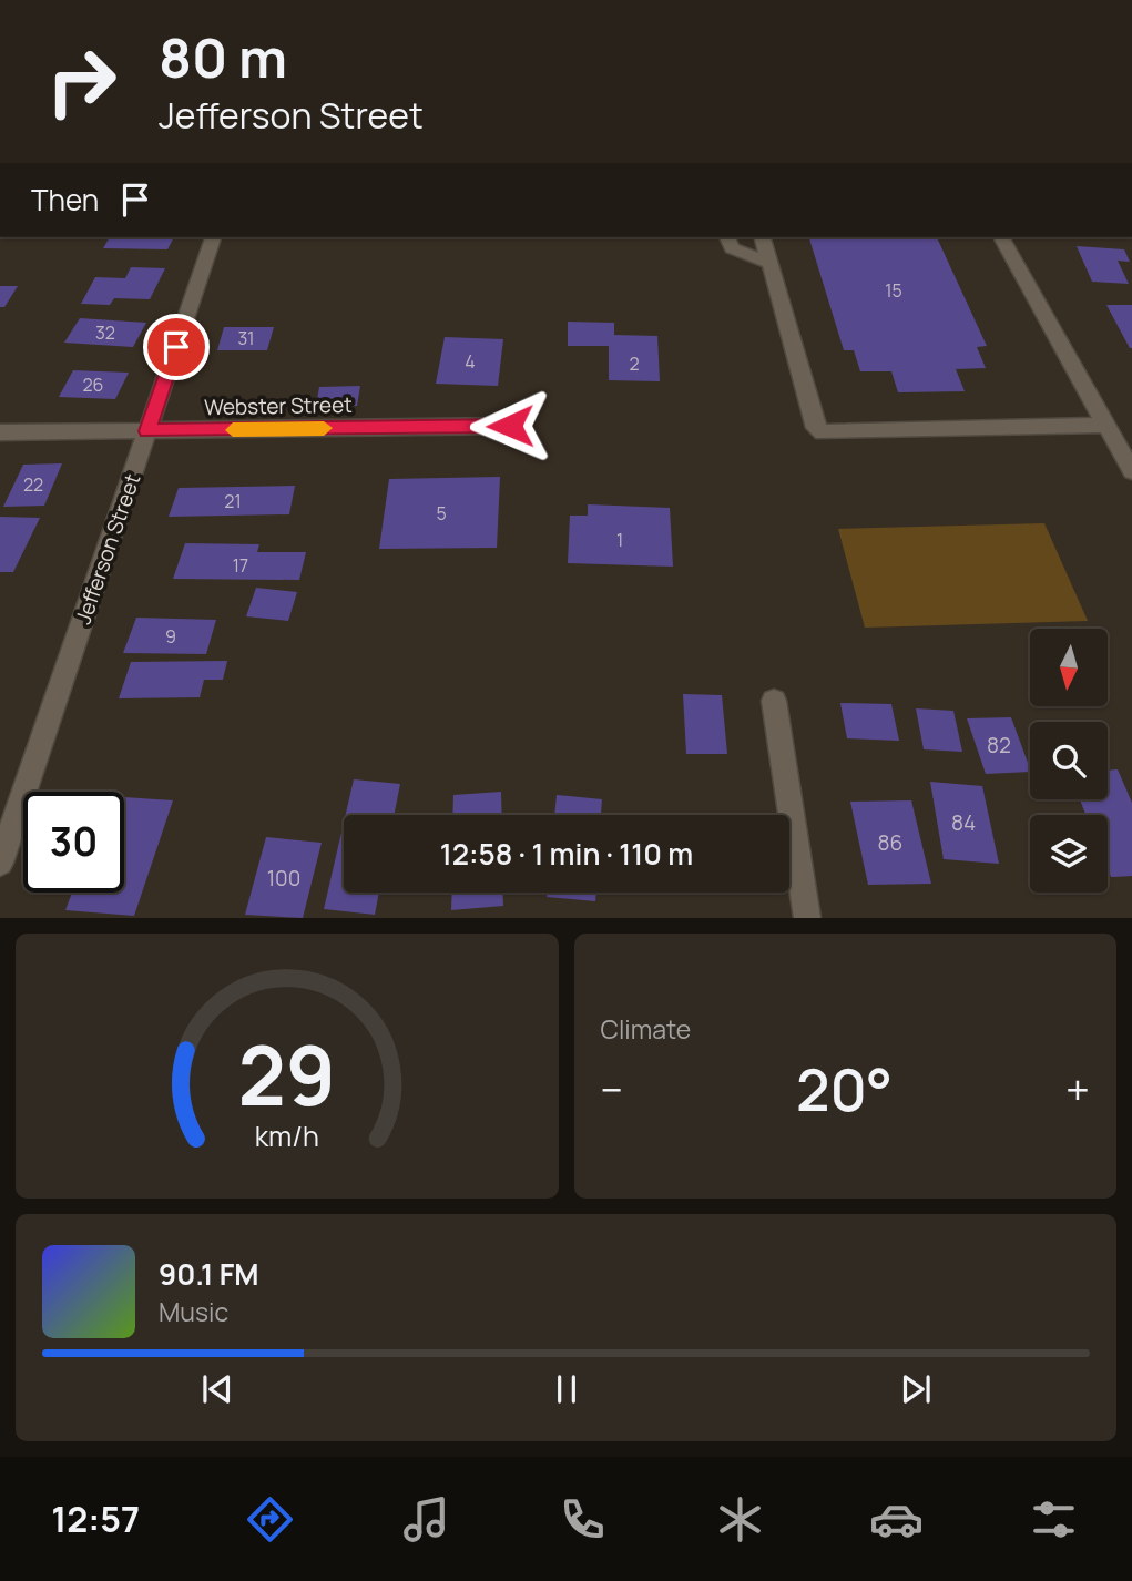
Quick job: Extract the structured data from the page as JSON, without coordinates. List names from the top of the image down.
{
  "streets": {
    "street": ["Webster Street", "Jefferson Street"]
  },
  "crossings": [
    ["Webster Street", "Jefferson Street"]
  ],
  "house_numbers": [
    "15",
    "32",
    "31",
    "4",
    "2",
    "26",
    "22",
    "21",
    "5",
    "1",
    "17",
    "9",
    "82",
    "84",
    "86",
    "100"
  ],
  "north": "bottom",
  "page": {
    "turn": ["80 m", "Jefferson Street"],
    "then": "Then",
    "limit": "30",
    "trip": "12:58 · 1 min · 110 m",
    "tile": "Climate",
    "heat": ["−", "20°", "+"],
    "song": ["90.1 FM", "Music"],
    "tabs": "12:57",
    "gauge": ["29", "km/h"]
  }
}
